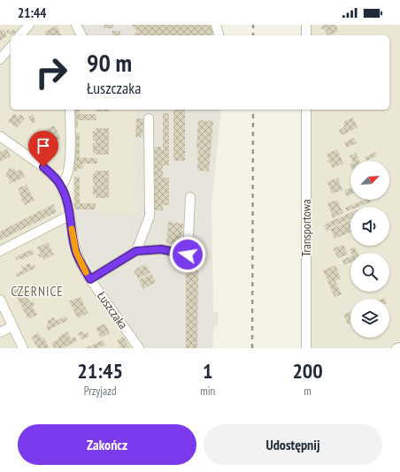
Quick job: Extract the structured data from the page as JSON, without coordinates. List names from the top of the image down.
{
  "streets": {
    "street": ["Transportowa", "Łuszczaka"]
  },
  "districts": ["CZERNICE"],
  "north": "top right",
  "page": {
    "status": "21:44",
    "turn": ["90 m", "Łuszczaka"],
    "eta": [
      "21:45",
      "Przyjazd",
      "1",
      "min",
      "200",
      "m"
    ],
    "buttons": ["Zakończ", "Udostępnij"]
  }
}
